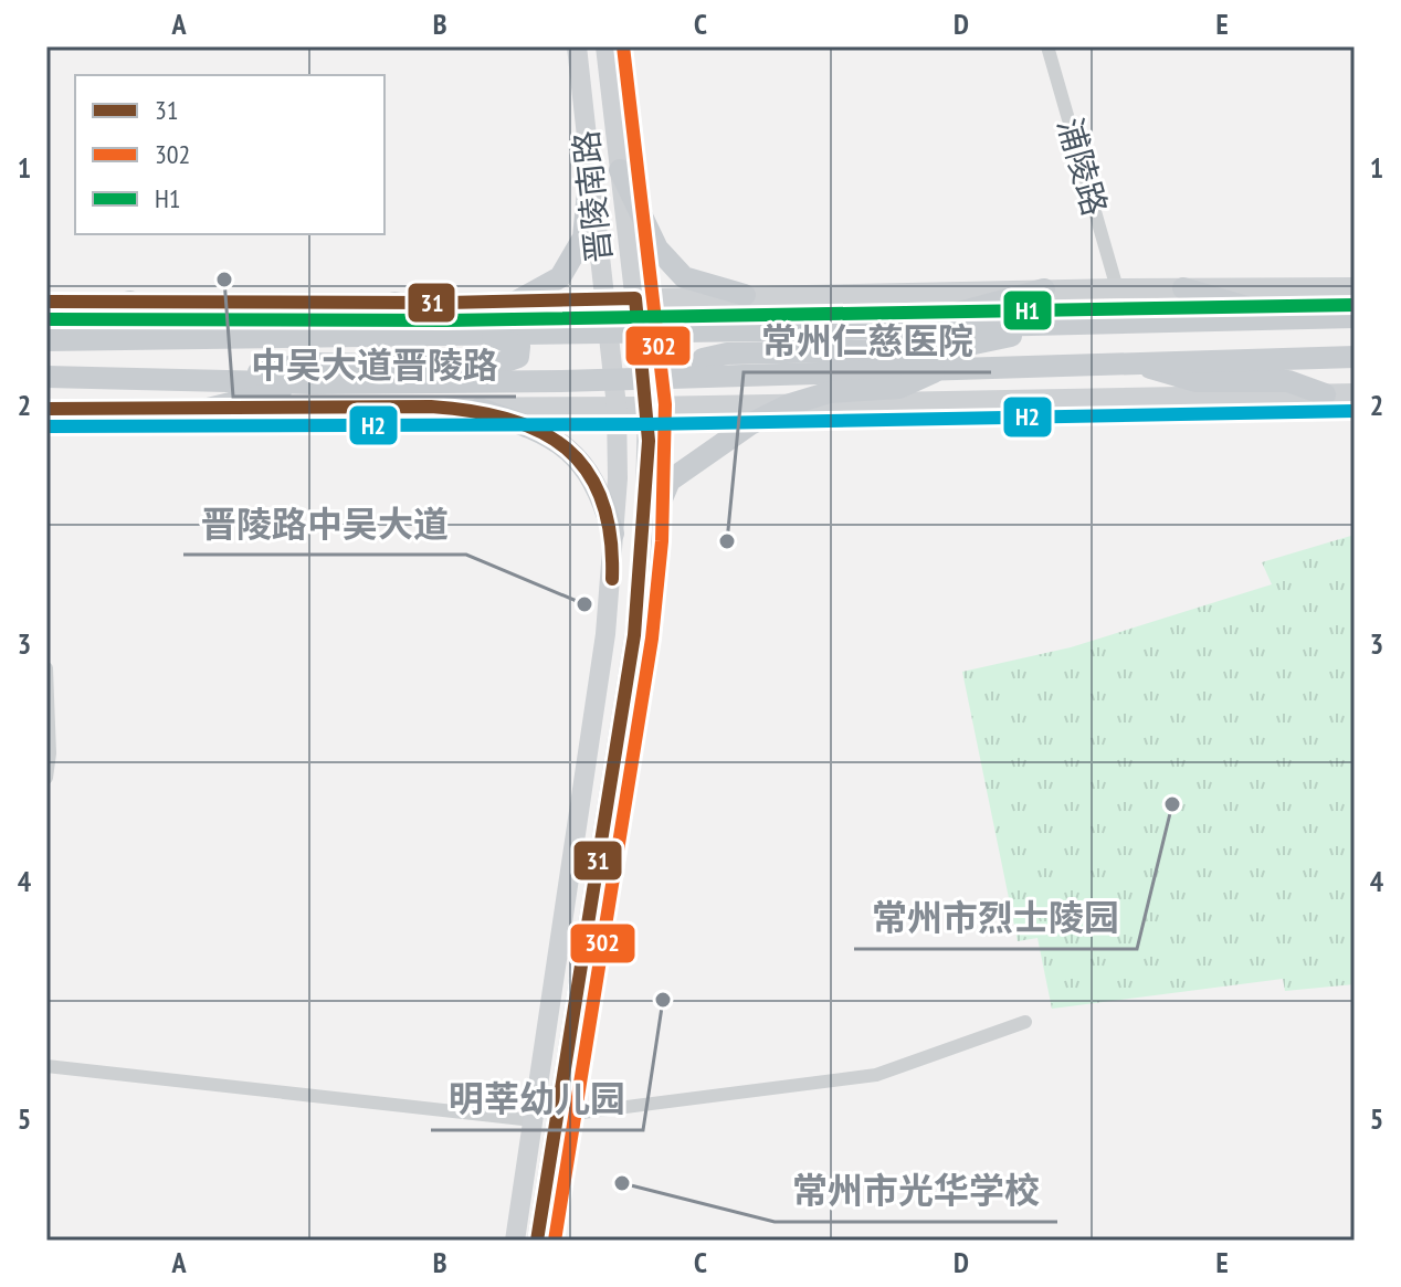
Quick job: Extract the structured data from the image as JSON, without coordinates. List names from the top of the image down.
{
  "streets": {
    "main road": ["晋陵南路"],
    "street": ["浦陵路"]
  },
  "places": [
    "中吴大道晋陵路",
    "常州仁慈医院",
    "晋陵路中吴大道",
    "常州市烈士陵园",
    "明莘幼儿园",
    "常州市光华学校"
  ],
  "lines": [
    "transit line 302",
    "transit line 31",
    "transit line H1",
    "transit line H2"
  ],
  "legend": ["31", "302", "H1"],
  "grid": {
    "columns": [
      "A",
      "B",
      "C",
      "D",
      "E"
    ],
    "rows": [
      "1",
      "2",
      "3",
      "4",
      "5"
    ]
  }
}
